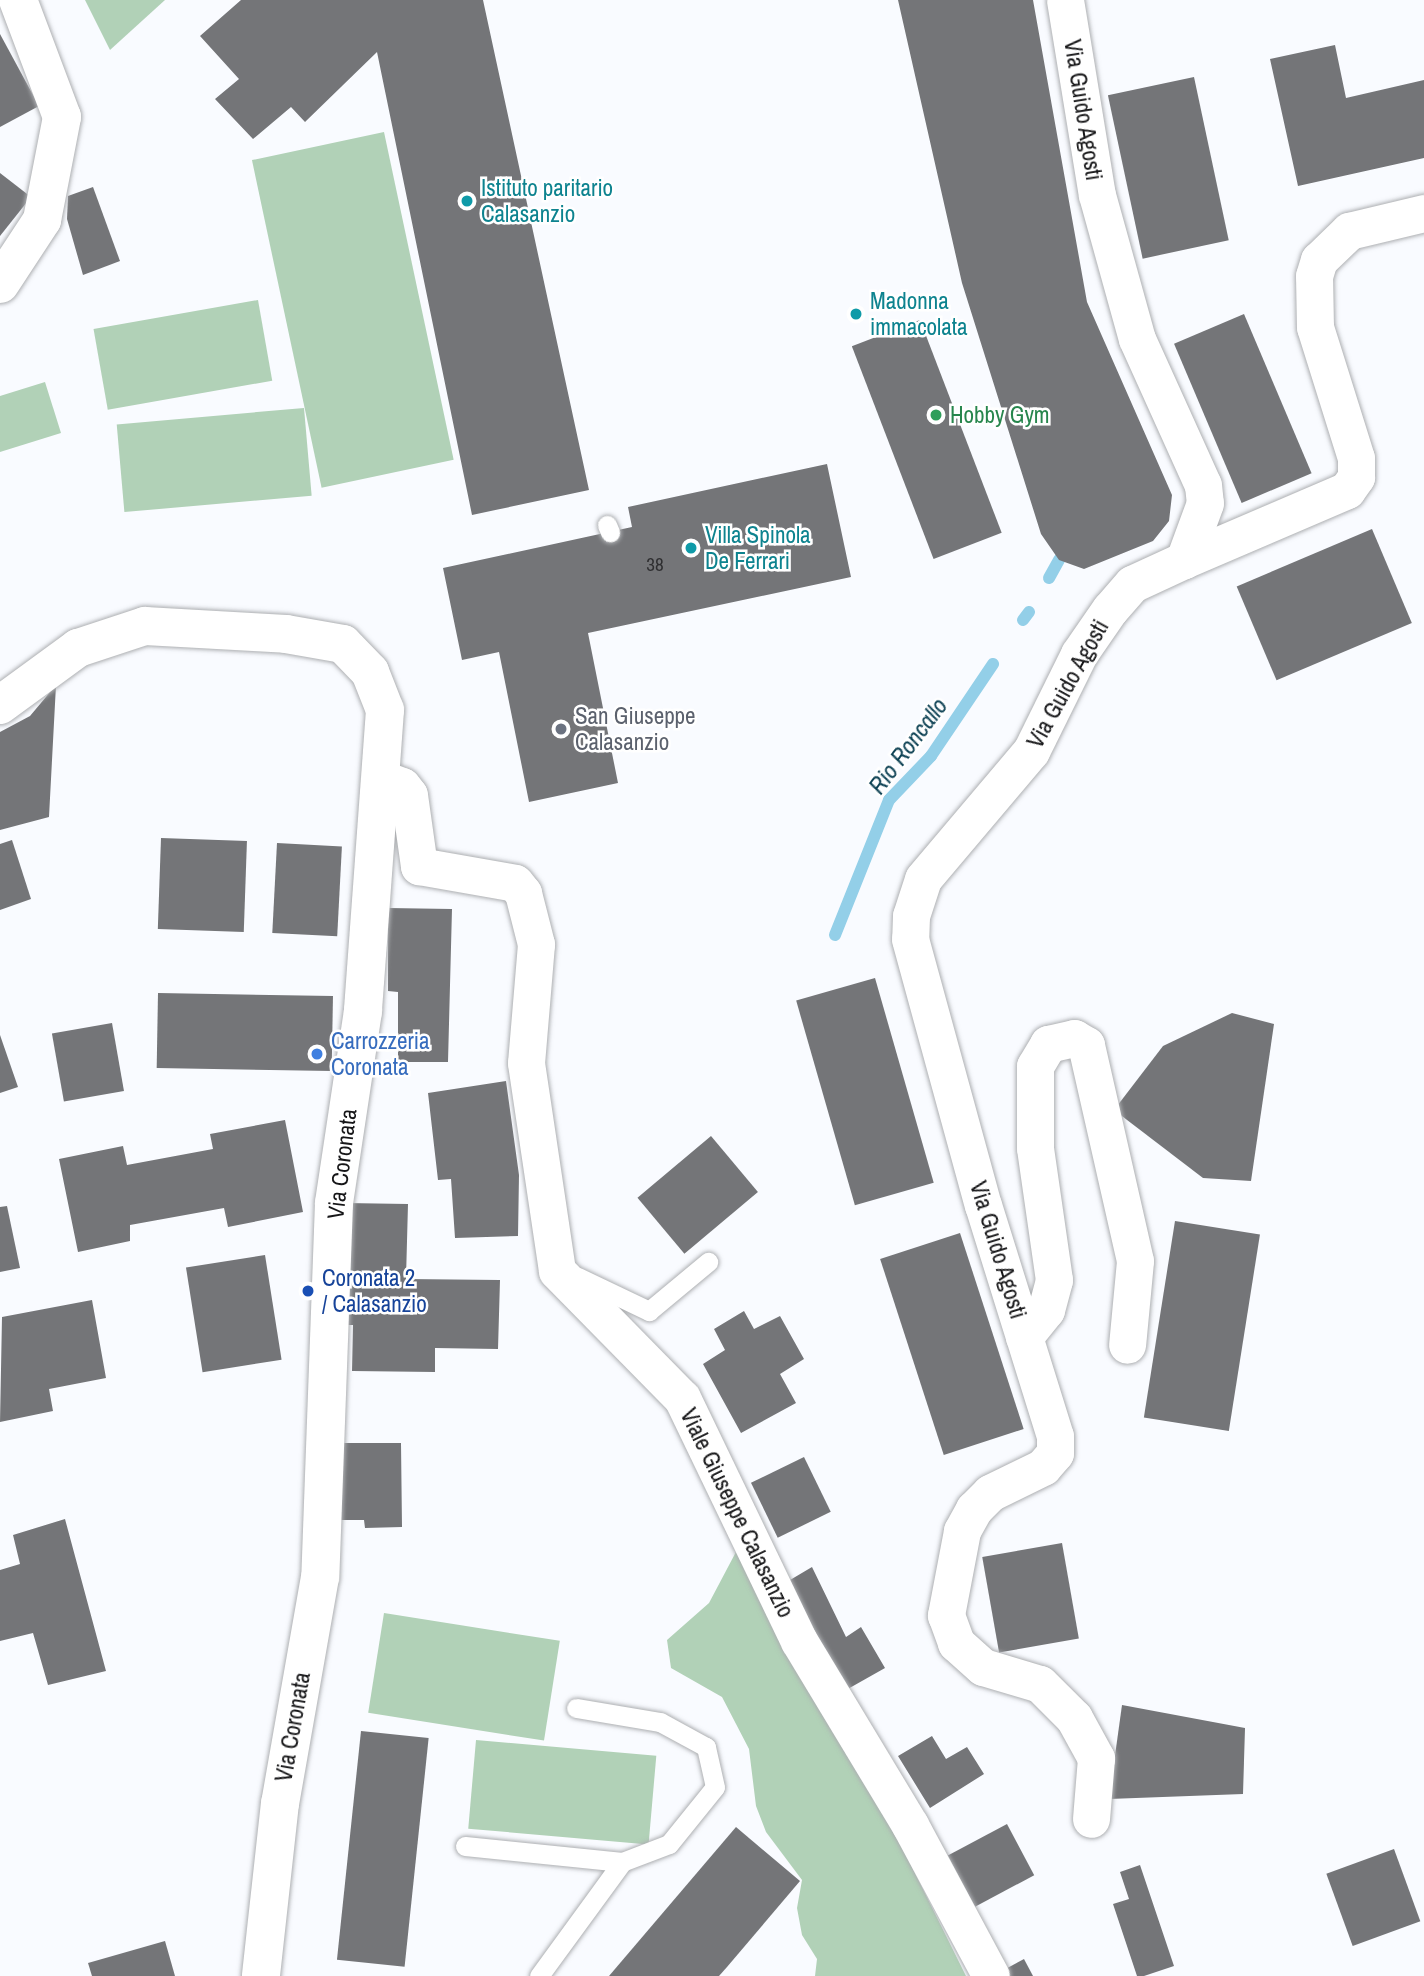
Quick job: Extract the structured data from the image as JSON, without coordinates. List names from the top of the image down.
{
  "streets": {
    "street": ["Via Guido Agosti", "Via Coronata", "Viale Giuseppe Calasanzio"]
  },
  "water": ["Rio Roncallo"],
  "places": [
    "Istituto paritario Calasanzio",
    "Madonna immacolata",
    "Hobby Gym",
    "Villa Spinola De Ferrari",
    "San Giuseppe Calasanzio",
    "Carrozzeria Coronata",
    "Coronata 2 / Calasanzio"
  ],
  "house_numbers": ["38"]
}
